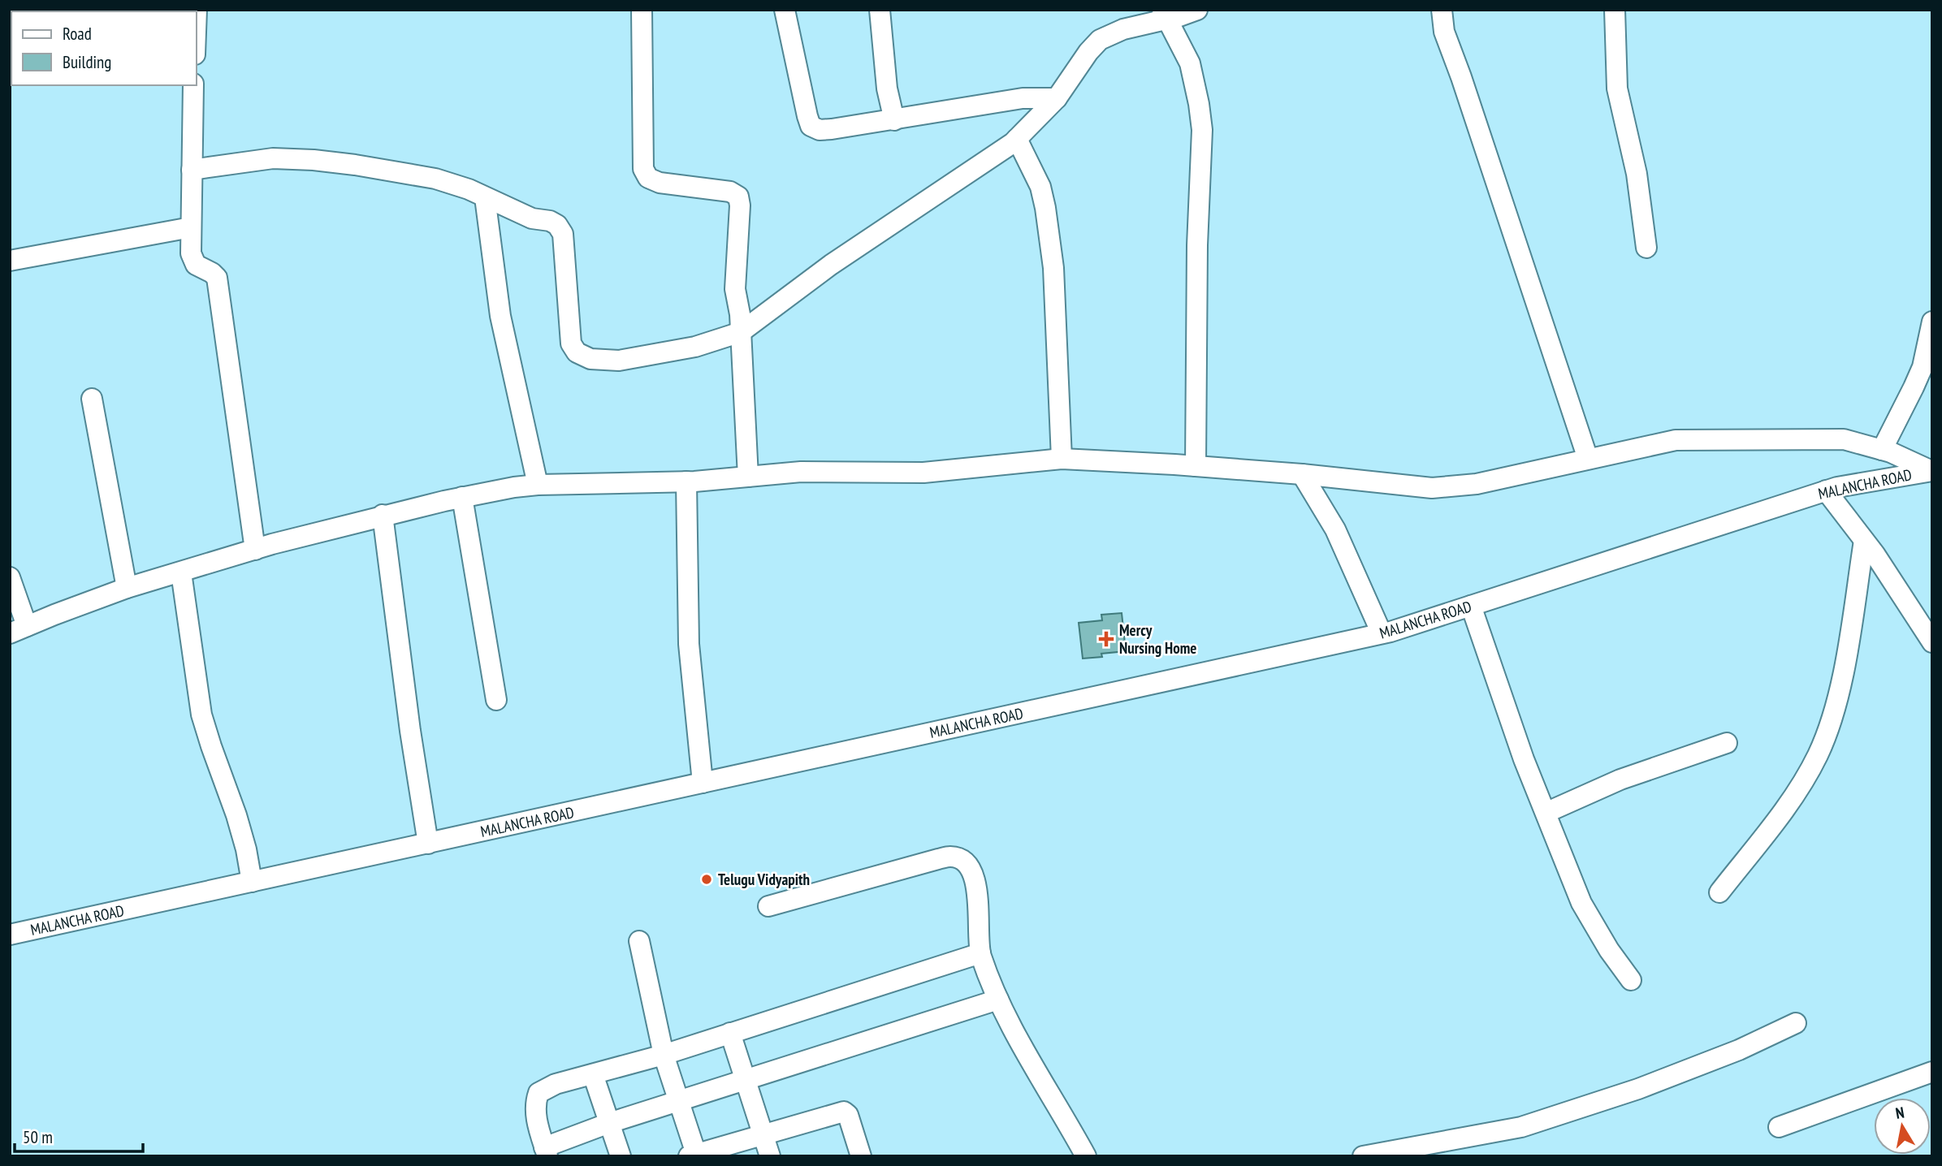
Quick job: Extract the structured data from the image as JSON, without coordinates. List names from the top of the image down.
{
  "streets": {
    "street": ["MALANCHA ROAD"]
  },
  "places": {
    "health": ["Mercy Nursing Home"],
    "other": ["Telugu Vidyapith"]
  },
  "legend": ["Road", "Building"],
  "scale_bar": "50 m",
  "north": "top"
}
